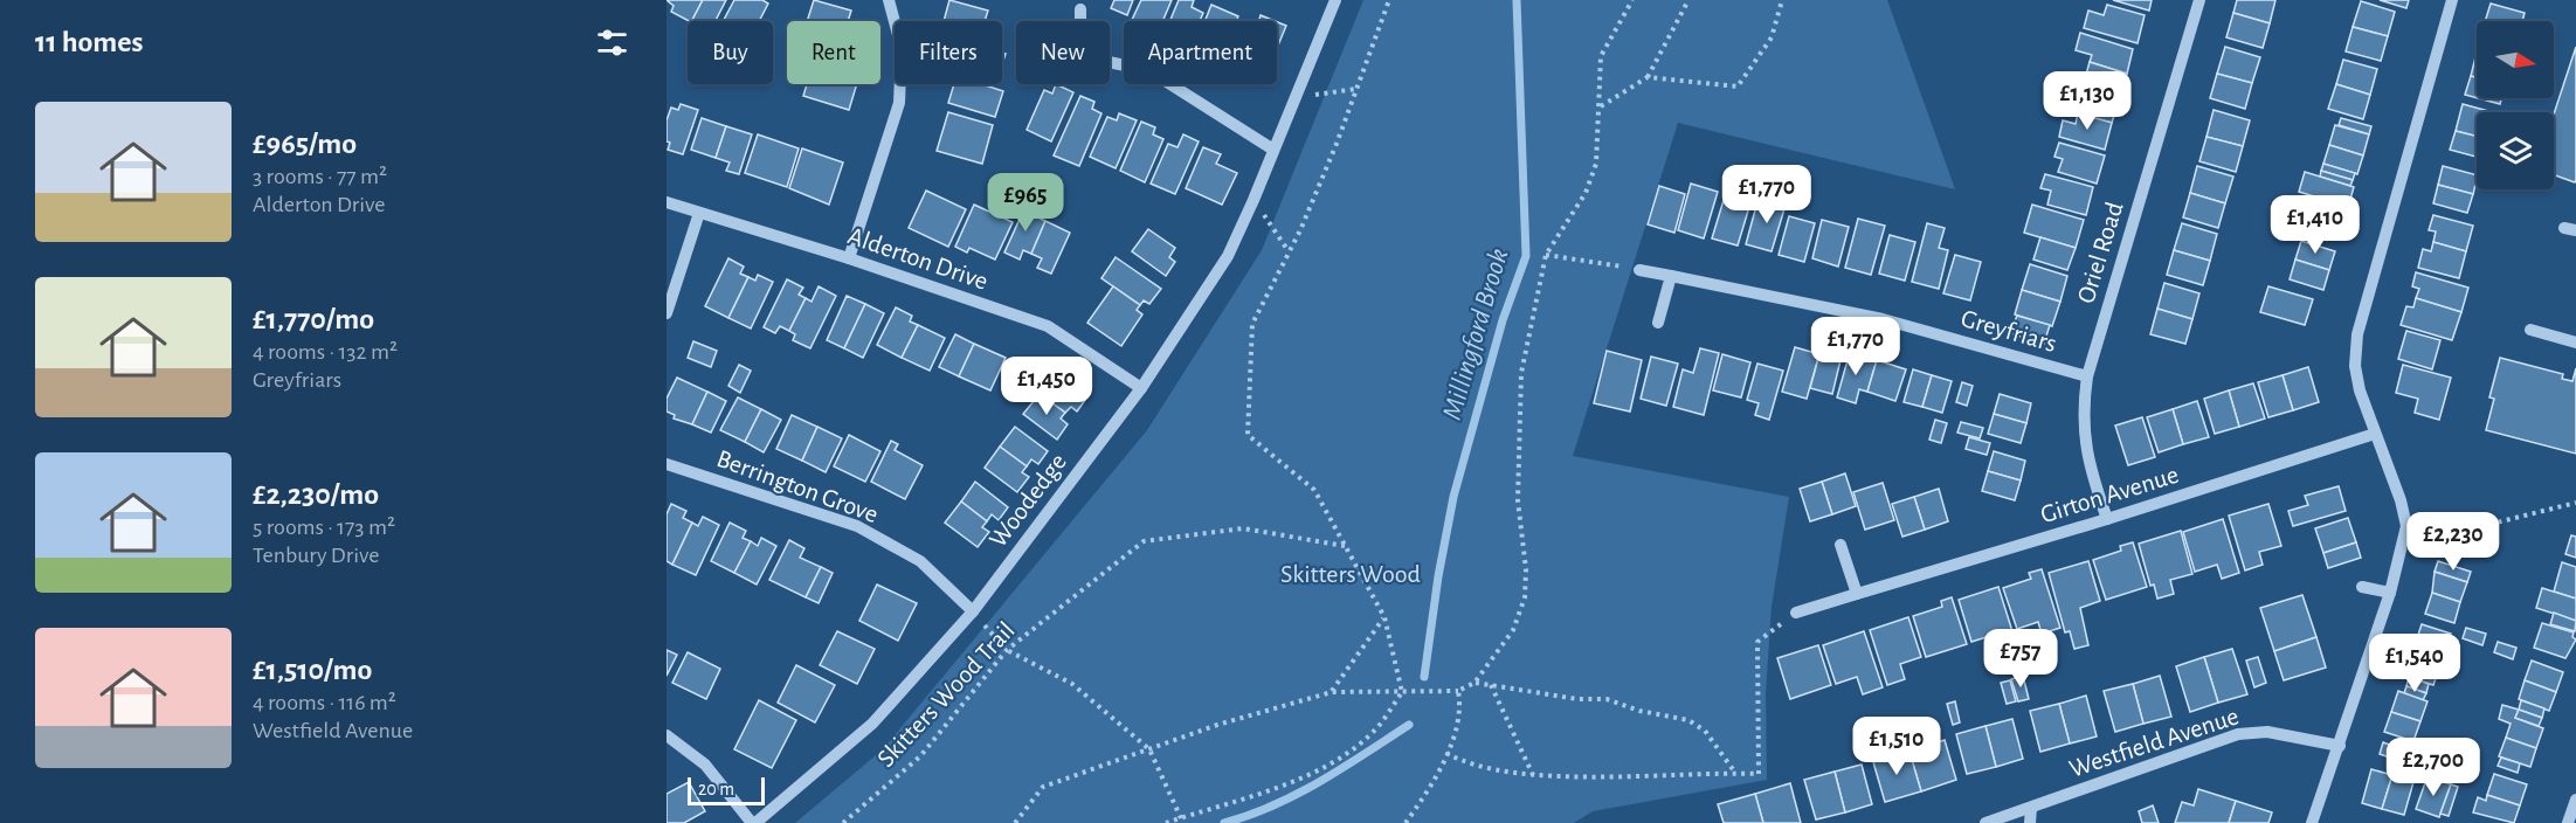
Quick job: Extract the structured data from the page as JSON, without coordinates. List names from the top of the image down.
{
  "streets": {
    "street": [
      "Oriel Road",
      "Alderton Drive",
      "Greyfriars",
      "Berrington Grove",
      "Girton Avenue",
      "Woodedge",
      "Westfield Avenue"
    ],
    "path": ["Skitters Wood Trail"]
  },
  "crossings": [
    ["Oriel Road", "Greyfriars"],
    ["Oriel Road", "Girton Avenue"],
    ["Alderton Drive", "Woodedge"],
    ["Berrington Grove", "Woodedge"]
  ],
  "water": ["Millingford Brook"],
  "parks": ["Skitters Wood"],
  "scale_bar": "20 m",
  "north": "right",
  "page": {
    "heading": "11 homes",
    "chip": [
      "Buy",
      "Rent",
      "Filters",
      "New",
      "Apartment"
    ],
    "price": [
      "£1,130",
      "£1,770",
      "£965",
      "£1,410",
      "£1,770",
      "£1,450",
      "£2,230",
      "£757",
      "£1,540",
      "£1,510",
      "£2,700"
    ],
    "list": [
      {
        "name": "£965/mo",
        "note": "3 rooms · 77 m² · Alderton Drive"
      },
      {
        "name": "£1,770/mo",
        "note": "4 rooms · 132 m² · Greyfriars"
      },
      {
        "name": "£2,230/mo",
        "note": "5 rooms · 173 m² · Tenbury Drive"
      },
      {
        "name": "£1,510/mo",
        "note": "4 rooms · 116 m² · Westfield Avenue"
      }
    ],
    "scale": "20 m"
  }
}
